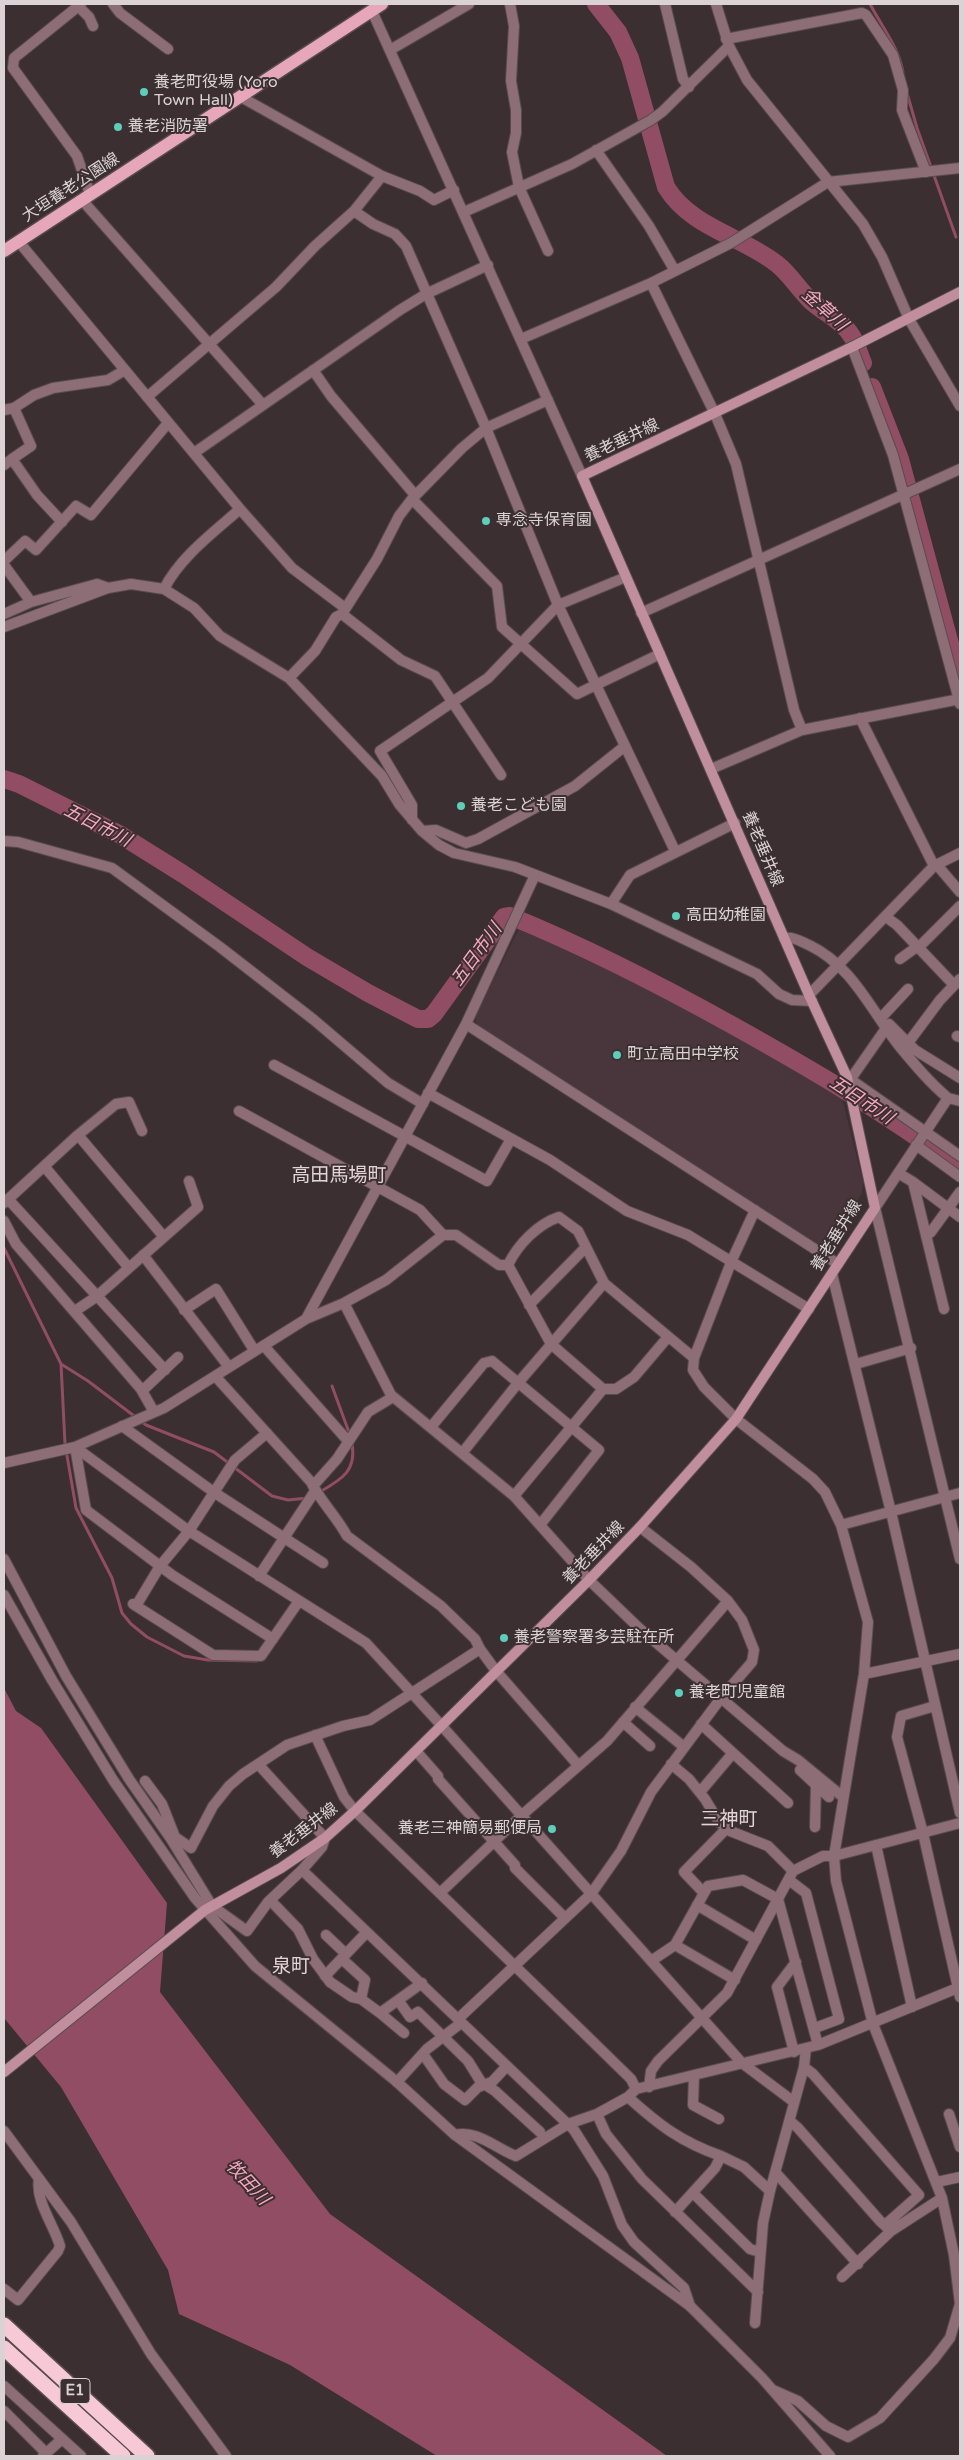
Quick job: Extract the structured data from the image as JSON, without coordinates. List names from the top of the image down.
{
  "streets": {
    "highway": ["E1"],
    "main road": ["大垣養老公園線", "養老垂井線"]
  },
  "districts": ["高田馬場町", "三神町", "泉町"],
  "water": ["金草川", "五日市川", "牧田川"],
  "places": [
    "養老町役場 (Yoro Town Hall)",
    "養老消防署",
    "専念寺保育園",
    "養老こども園",
    "高田幼稚園",
    "町立高田中学校",
    "養老警察署多芸駐在所",
    "養老町児童館",
    "養老三神簡易郵便局"
  ]
}
